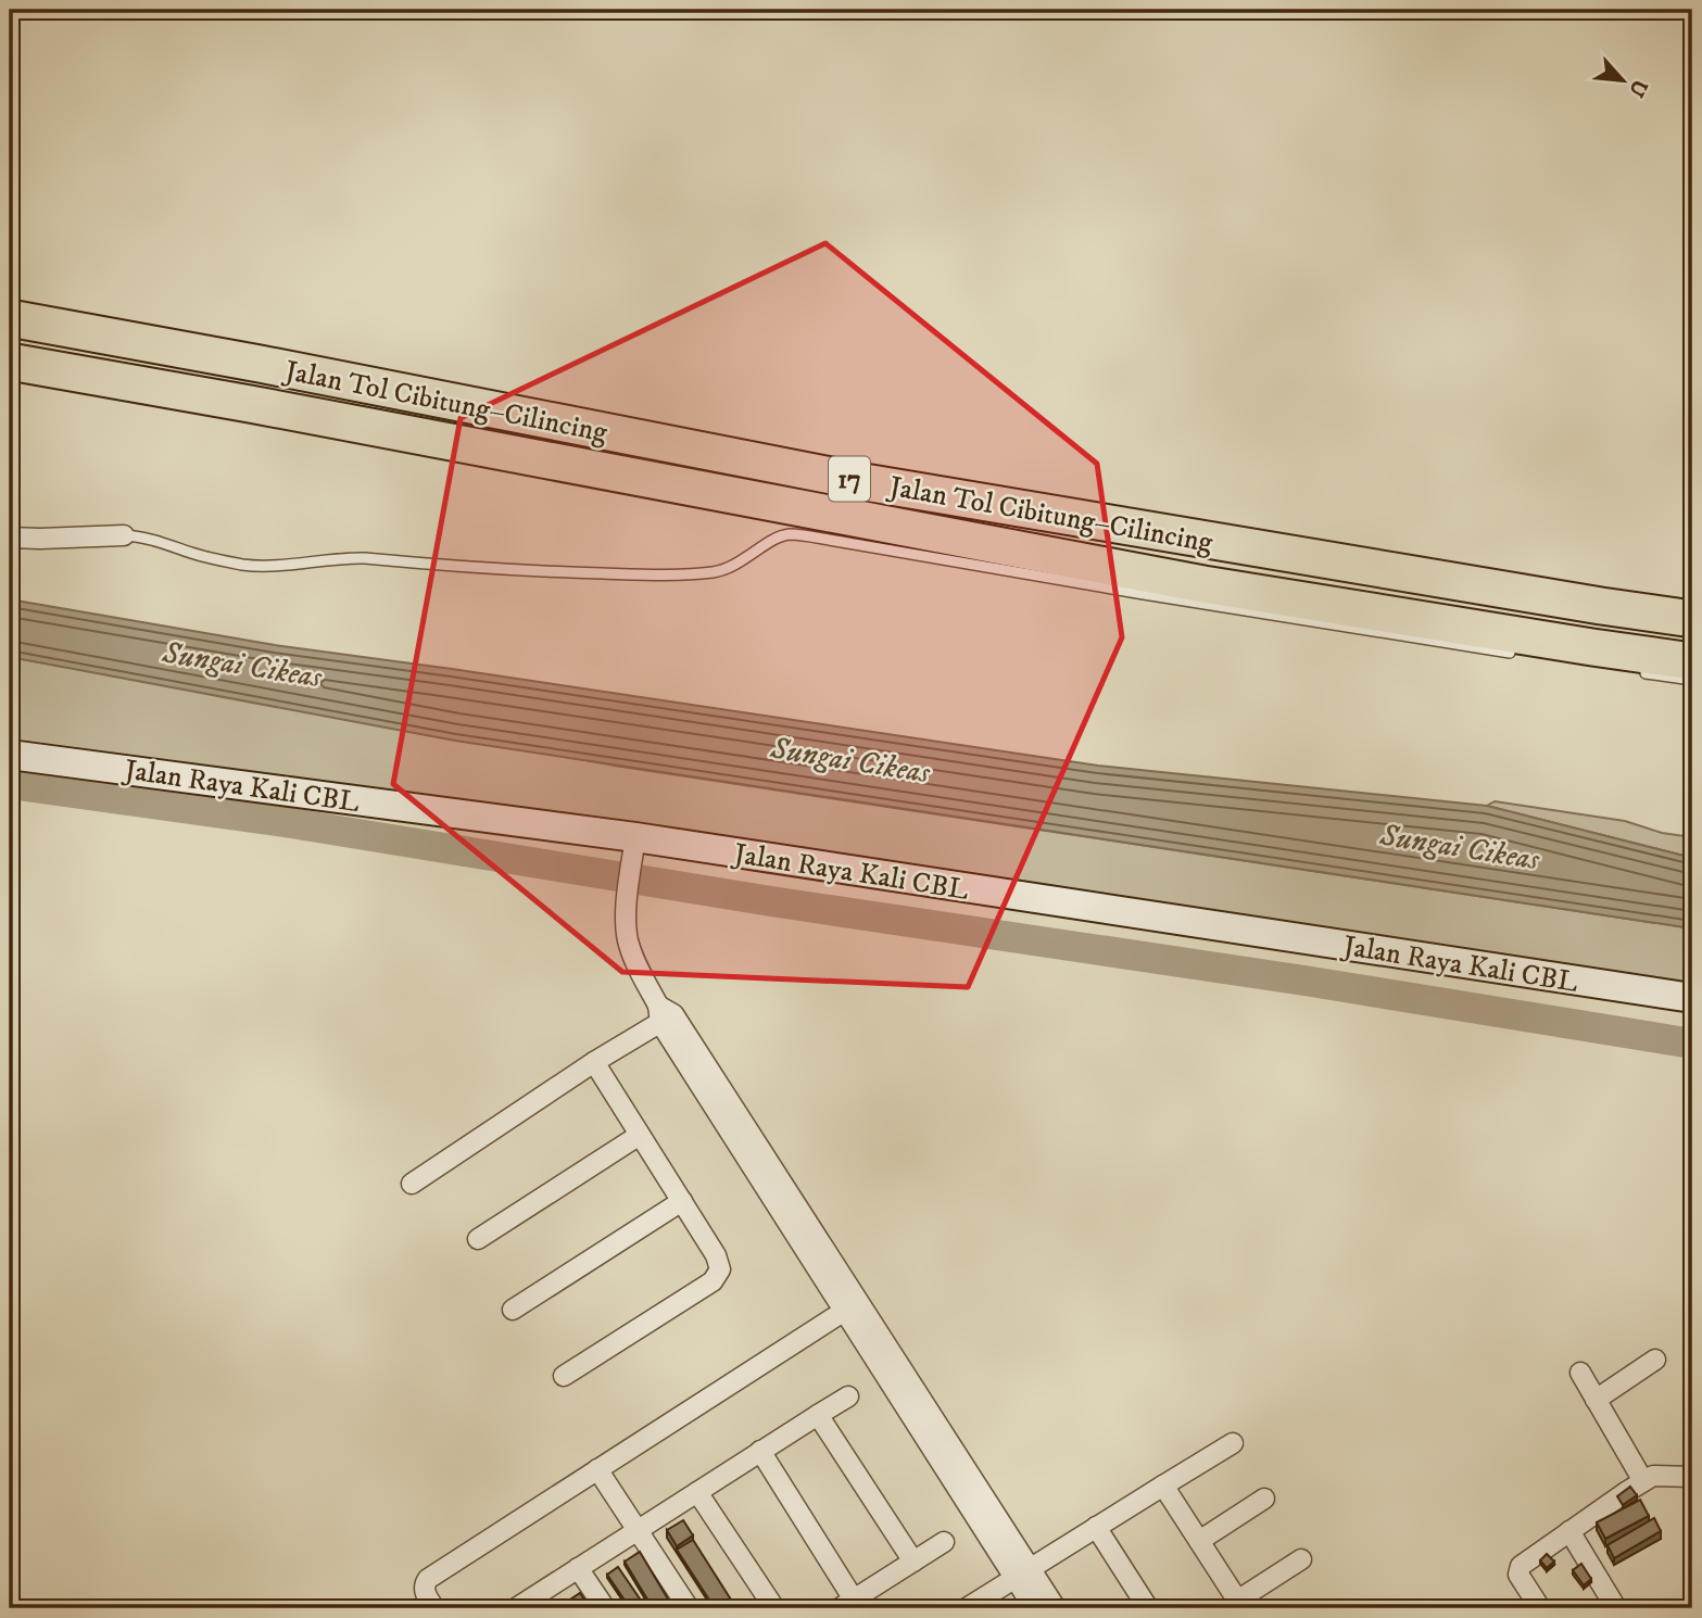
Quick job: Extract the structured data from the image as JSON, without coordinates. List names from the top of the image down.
{
  "streets": {
    "highway": ["Jalan Tol Cibitung–Cilincing", "17"],
    "main road": ["Jalan Raya Kali CBL"]
  },
  "water": ["Sungai Cikeas"],
  "north": "bottom right"
}
